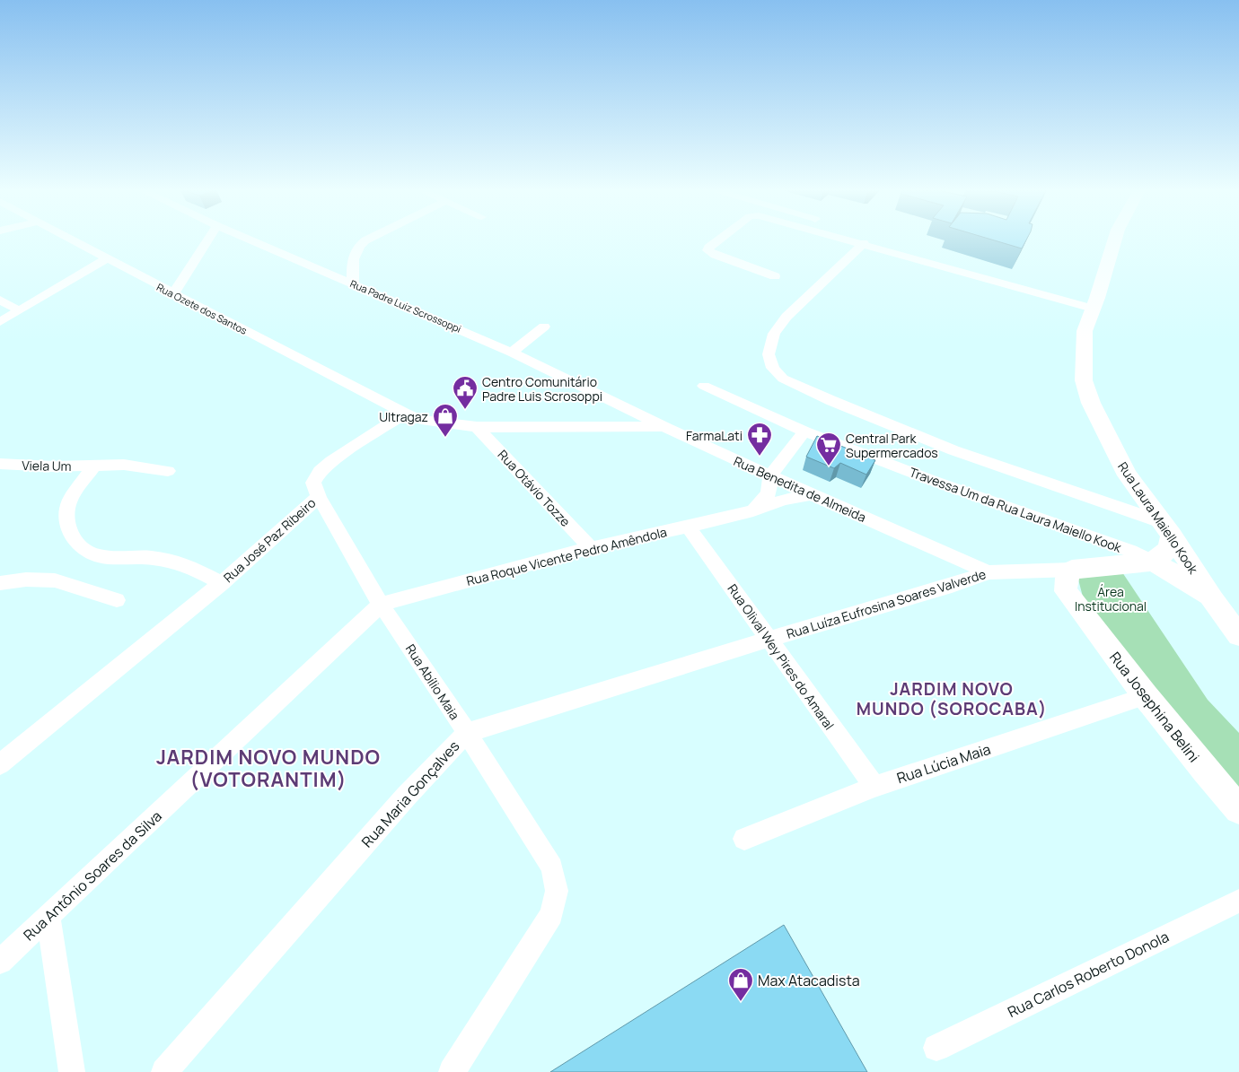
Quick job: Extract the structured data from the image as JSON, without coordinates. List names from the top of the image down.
{
  "streets": {
    "main road": ["Rua Laura Maiello Kook", "Rua Josephina Belini"],
    "street": [
      "Rua Padre Luiz Scrossoppi",
      "Rua Ozete dos Santos",
      "Viela Um",
      "Rua Otávio Tozze",
      "Rua Benedita de Almeida",
      "Travessa Um da Rua Laura Maiello Kook",
      "Rua José Paz Ribeiro",
      "Rua Roque Vicente Pedro Amêndola",
      "Rua Luíza Eufrosina Soares Valverde",
      "Rua Olival Wey Pires do Amaral",
      "Rua Abílio Maia",
      "Rua Lúcia Maia",
      "Rua Maria Gonçalves",
      "Rua Antônio Soares da Silva",
      "Rua Carlos Roberto Donola"
    ]
  },
  "crossings": [
    ["Rua Padre Luiz Scrossoppi", "Rua Benedita de Almeida"],
    ["Rua Ozete dos Santos", "Rua José Paz Ribeiro"],
    ["Rua Otávio Tozze", "Rua Roque Vicente Pedro Amêndola"],
    ["Rua Benedita de Almeida", "Rua Roque Vicente Pedro Amêndola"],
    ["Rua Benedita de Almeida", "Rua Luíza Eufrosina Soares Valverde"],
    ["Rua José Paz Ribeiro", "Rua Abílio Maia"],
    ["Rua Roque Vicente Pedro Amêndola", "Rua Olival Wey Pires do Amaral"],
    ["Rua Roque Vicente Pedro Amêndola", "Rua Abílio Maia"],
    ["Rua Roque Vicente Pedro Amêndola", "Rua Antônio Soares da Silva"],
    ["Rua Luíza Eufrosina Soares Valverde", "Rua Olival Wey Pires do Amaral"],
    ["Rua Luíza Eufrosina Soares Valverde", "Rua Josephina Belini"],
    ["Rua Luíza Eufrosina Soares Valverde", "Rua Maria Gonçalves"],
    ["Rua Olival Wey Pires do Amaral", "Rua Lúcia Maia"],
    ["Rua Olival Wey Pires do Amaral", "Rua Maria Gonçalves"],
    ["Rua Abílio Maia", "Rua Maria Gonçalves"],
    ["Rua Abílio Maia", "Rua Antônio Soares da Silva"],
    ["Rua Josephina Belini", "Rua Lúcia Maia"]
  ],
  "districts": ["JARDIM NOVO MUNDO (SOROCABA)", "JARDIM NOVO MUNDO (VOTORANTIM)"],
  "parks": ["Área Institucional"],
  "places": {
    "public building": ["Centro Comunitário Padre Luis Scrosoppi"],
    "shop": ["Ultragaz", "Max Atacadista"],
    "pharmacy": ["FarmaLati"],
    "supermarket": ["Central Park Supermercados"]
  }
}
